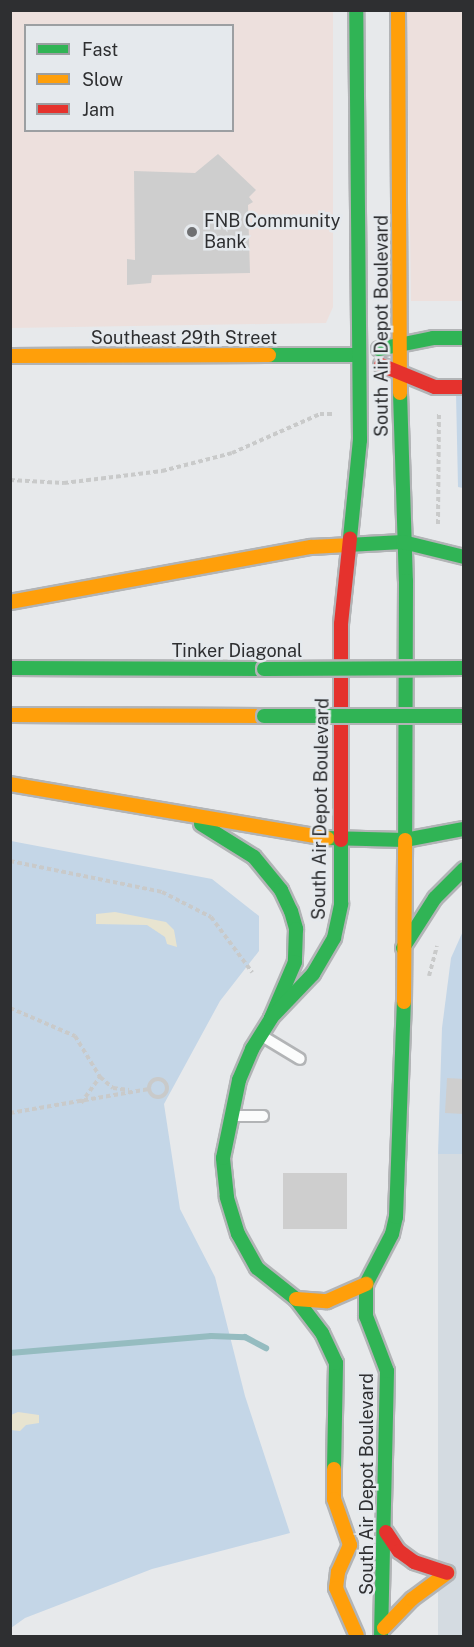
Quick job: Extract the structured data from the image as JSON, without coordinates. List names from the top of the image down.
{
  "streets": {
    "main road": ["South Air Depot Boulevard", "Southeast 29th Street", "Tinker Diagonal"]
  },
  "crossings": [
    ["South Air Depot Boulevard", "Southeast 29th Street"]
  ],
  "places": ["FNB Community Bank"],
  "legend": ["Fast", "Slow", "Jam"]
}
